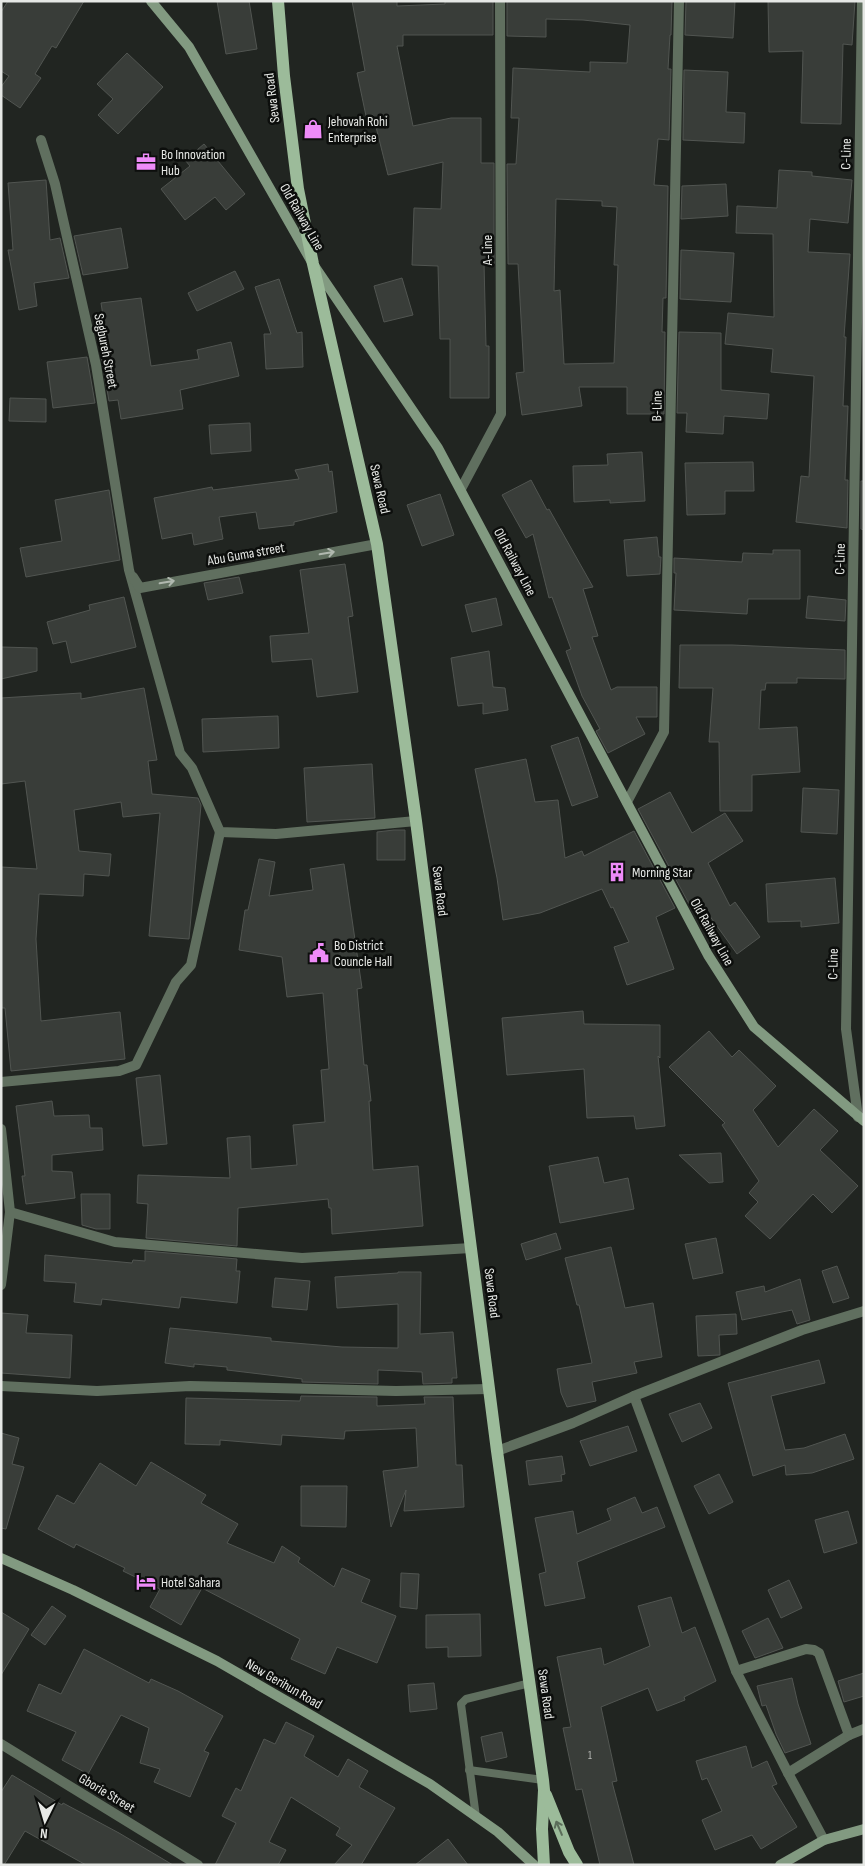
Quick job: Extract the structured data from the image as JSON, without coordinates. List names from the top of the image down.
{
  "streets": {
    "main road": ["Sewa Road"],
    "street": [
      "C-Line",
      "Old Railway Line",
      "A-Line",
      "Segbureh Street",
      "B-Line",
      "Abu Guma street",
      "New Gerihun Road",
      "Gborie Street"
    ]
  },
  "crossings": [
    ["Sewa Road", "Old Railway Line"],
    ["Sewa Road", "Abu Guma street"],
    ["C-Line", "Old Railway Line"],
    ["Old Railway Line", "A-Line"],
    ["Old Railway Line", "B-Line"],
    ["Segbureh Street", "Abu Guma street"]
  ],
  "one_way": ["Abu Guma street"],
  "places": {
    "shop": ["Jehovah Rohi Enterprise"],
    "office": ["Bo Innovation Hub"],
    "building": ["Morning Star"],
    "public building": ["Bo District Councle Hall"],
    "hotel": ["Hotel Sahara"]
  },
  "house_numbers": ["1"],
  "north": "bottom"
}
